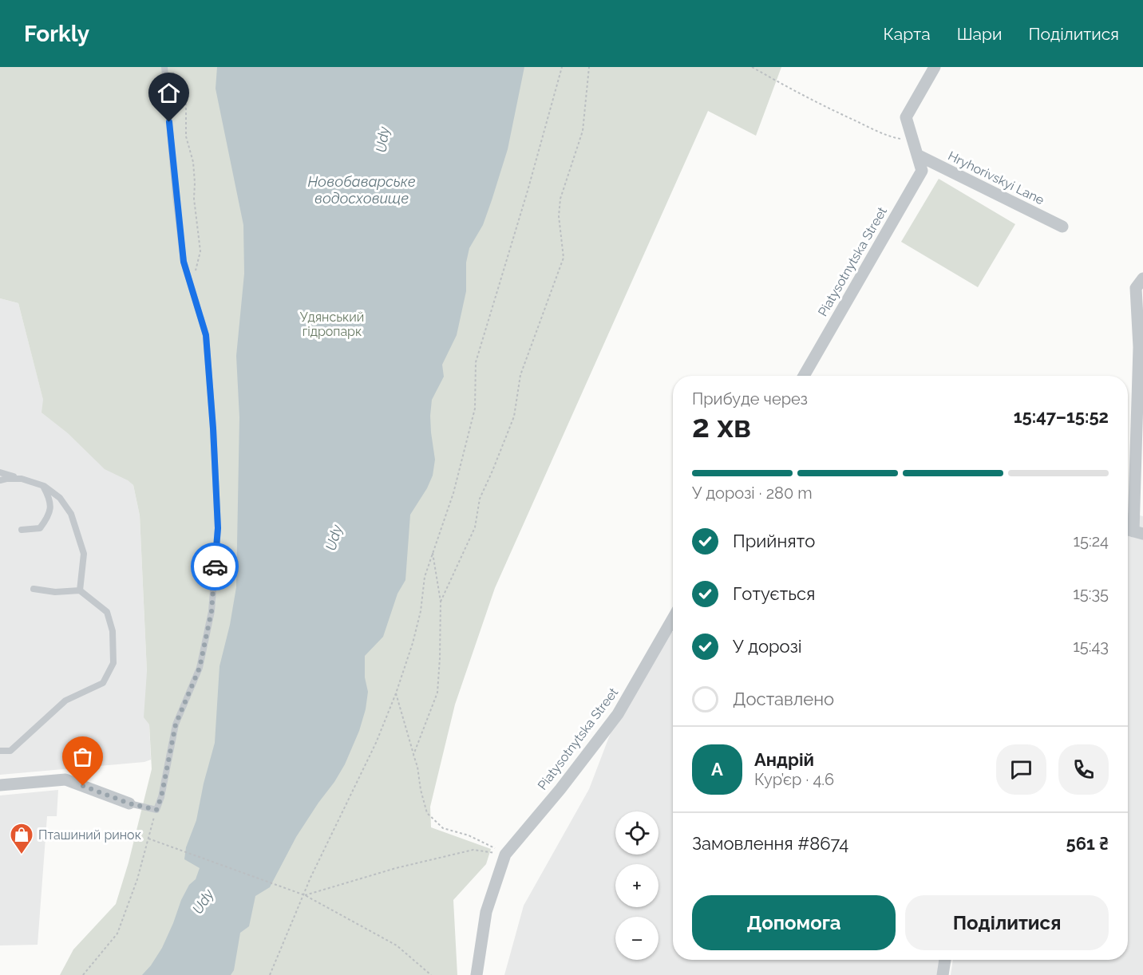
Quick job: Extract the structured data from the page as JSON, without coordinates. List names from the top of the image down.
{
  "streets": {
    "street": ["Hryhorivskyi Lane", "Piatysotnytska Street"]
  },
  "crossings": [
    ["Hryhorivskyi Lane", "Piatysotnytska Street"]
  ],
  "water": ["Udy", "Новобаварське водосховище"],
  "parks": ["Удянський гідропарк"],
  "places": {
    "shop": ["Пташиний ринок"]
  },
  "page": {
    "header": "Forkly",
    "nav": ["Карта", "Шари", "Поділитися"],
    "heading": ["2 хв", "Прибуде через", "15:47–15:52"],
    "panel": [
      "Андрій",
      "Кур’єр · 4.6",
      "Замовлення #8674",
      "561 ₴"
    ],
    "bar": "У дорозі · 280 m",
    "list": [
      ["Прийнято", "15:24"],
      ["Готується", "15:35"],
      ["У дорозі", "15:43"],
      "Доставлено"
    ],
    "round": "А",
    "map_buttons": ["+", "−"],
    "buttons": ["Допомога", "Поділитися"]
  }
}
